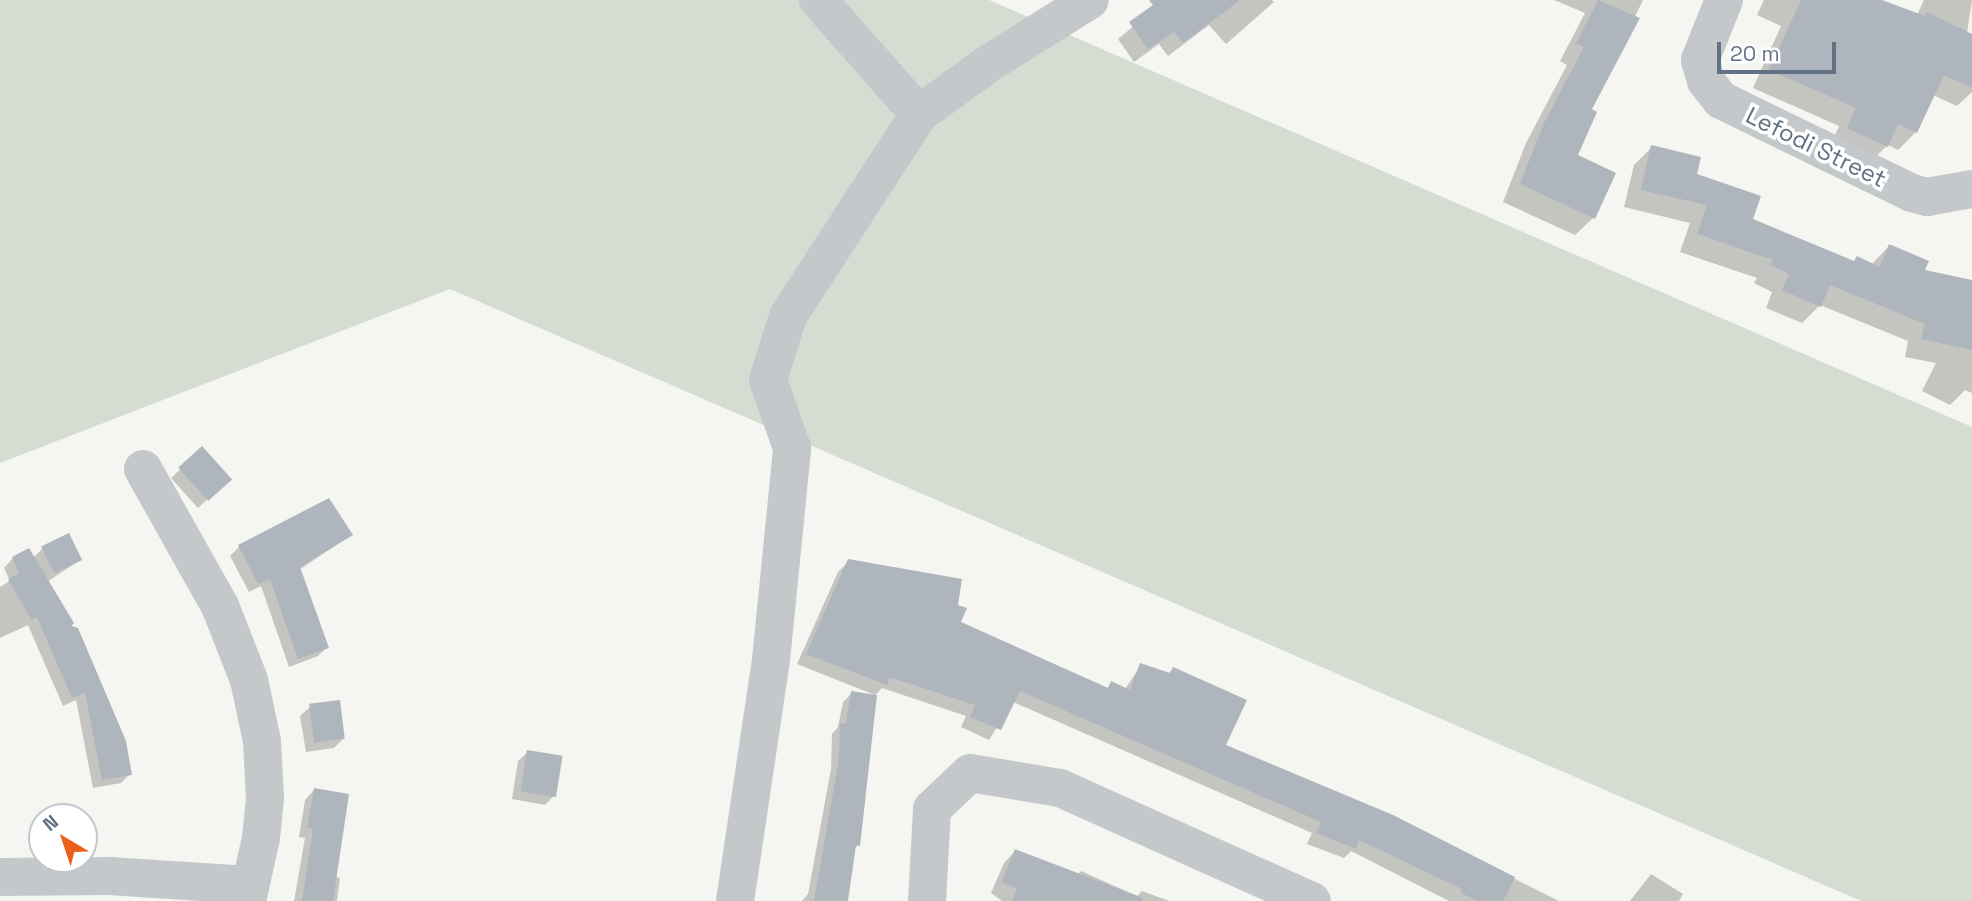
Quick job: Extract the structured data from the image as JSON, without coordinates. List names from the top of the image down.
{
  "streets": {
    "street": ["Lefodi Street"]
  },
  "scale_bar": "20 m",
  "north": "top left"
}
